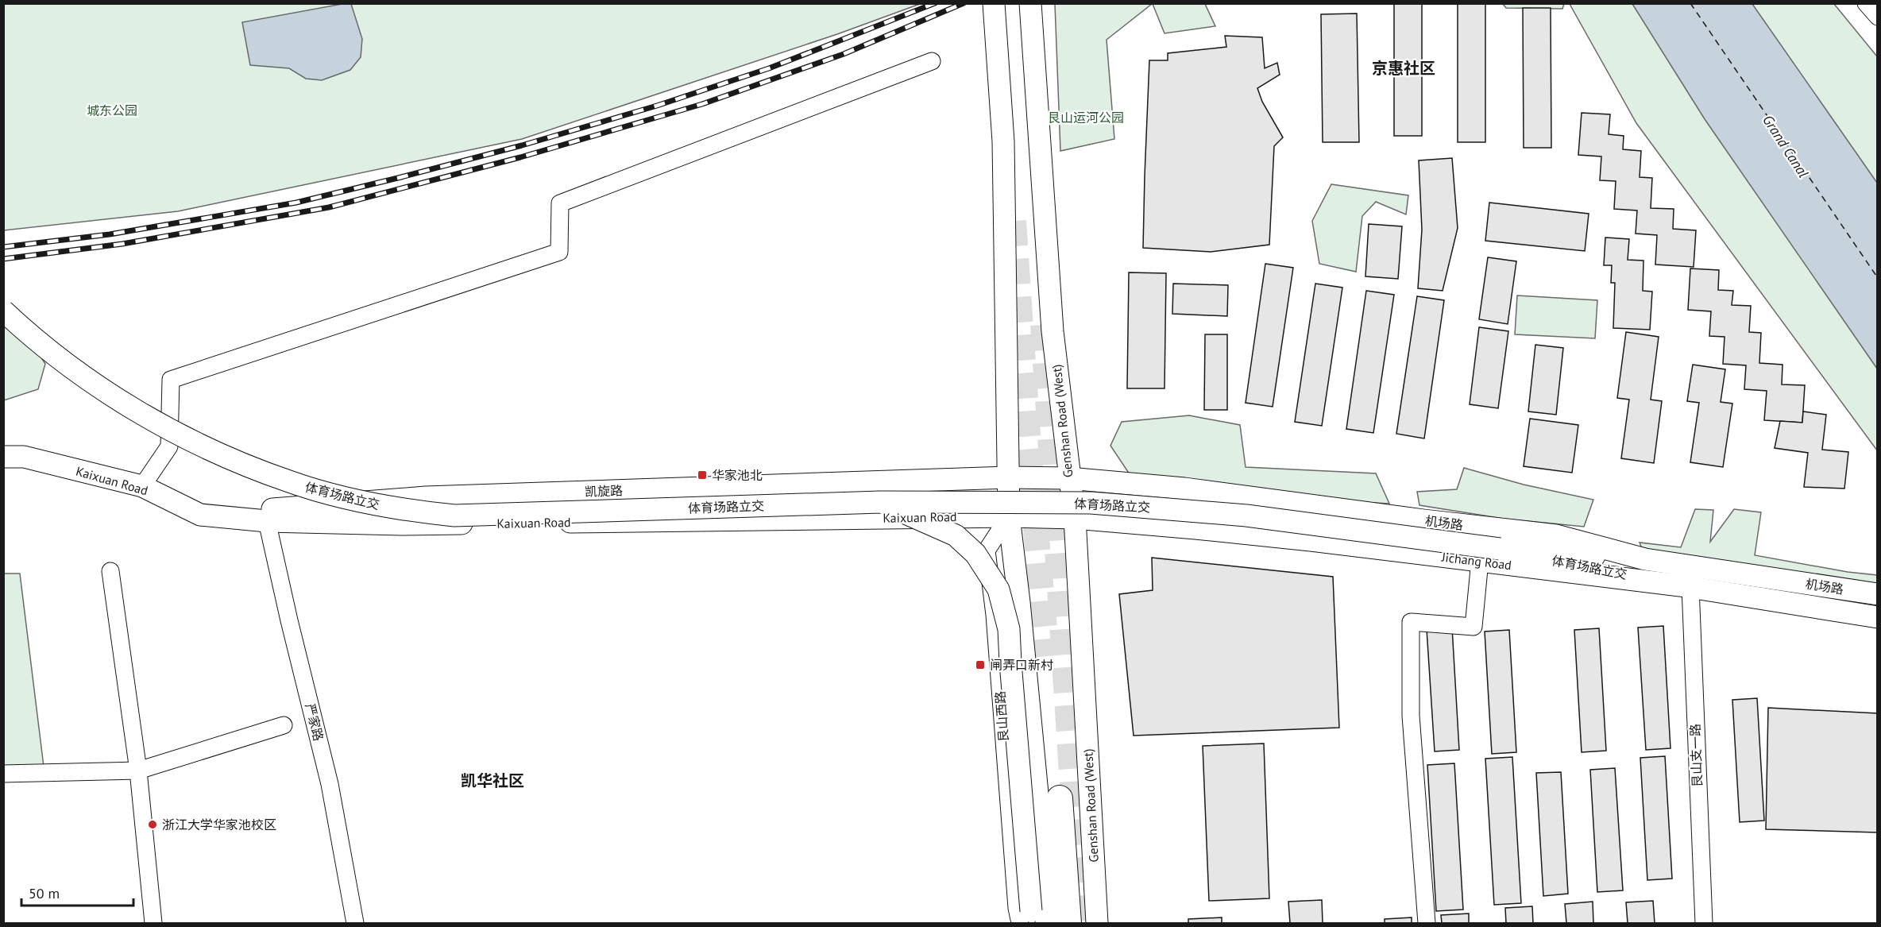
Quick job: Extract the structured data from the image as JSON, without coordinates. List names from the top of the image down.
{
  "streets": {
    "main road": [
      "Genshan Road (West)",
      "Kaixuan Road",
      "凯旋路",
      "体育场路立交",
      "机场路",
      "Jichang Road"
    ],
    "street": ["艮山西路", "严家路", "艮山支一路"]
  },
  "crossings": [
    ["Genshan Road (West)", "Kaixuan Road"],
    ["Genshan Road (West)", "机场路"],
    ["Genshan Road (West)", "Jichang Road"],
    ["Kaixuan Road", "凯旋路"],
    ["Kaixuan Road", "Jichang Road"],
    ["Kaixuan Road", "艮山西路"],
    ["Kaixuan Road", "严家路"],
    ["凯旋路", "机场路"],
    ["体育场路立交", "机场路"],
    ["体育场路立交", "Jichang Road"],
    ["体育场路立交", "艮山支一路"],
    ["Jichang Road", "艮山支一路"]
  ],
  "districts": ["京惠社区", "凯华社区"],
  "water": ["Grand Canal"],
  "parks": ["城东公园", "艮山运河公园"],
  "places": {
    "transit": ["华家池北", "闸弄口新村"],
    "other": ["浙江大学华家池校区"]
  },
  "scale_bar": "50 m"
}
